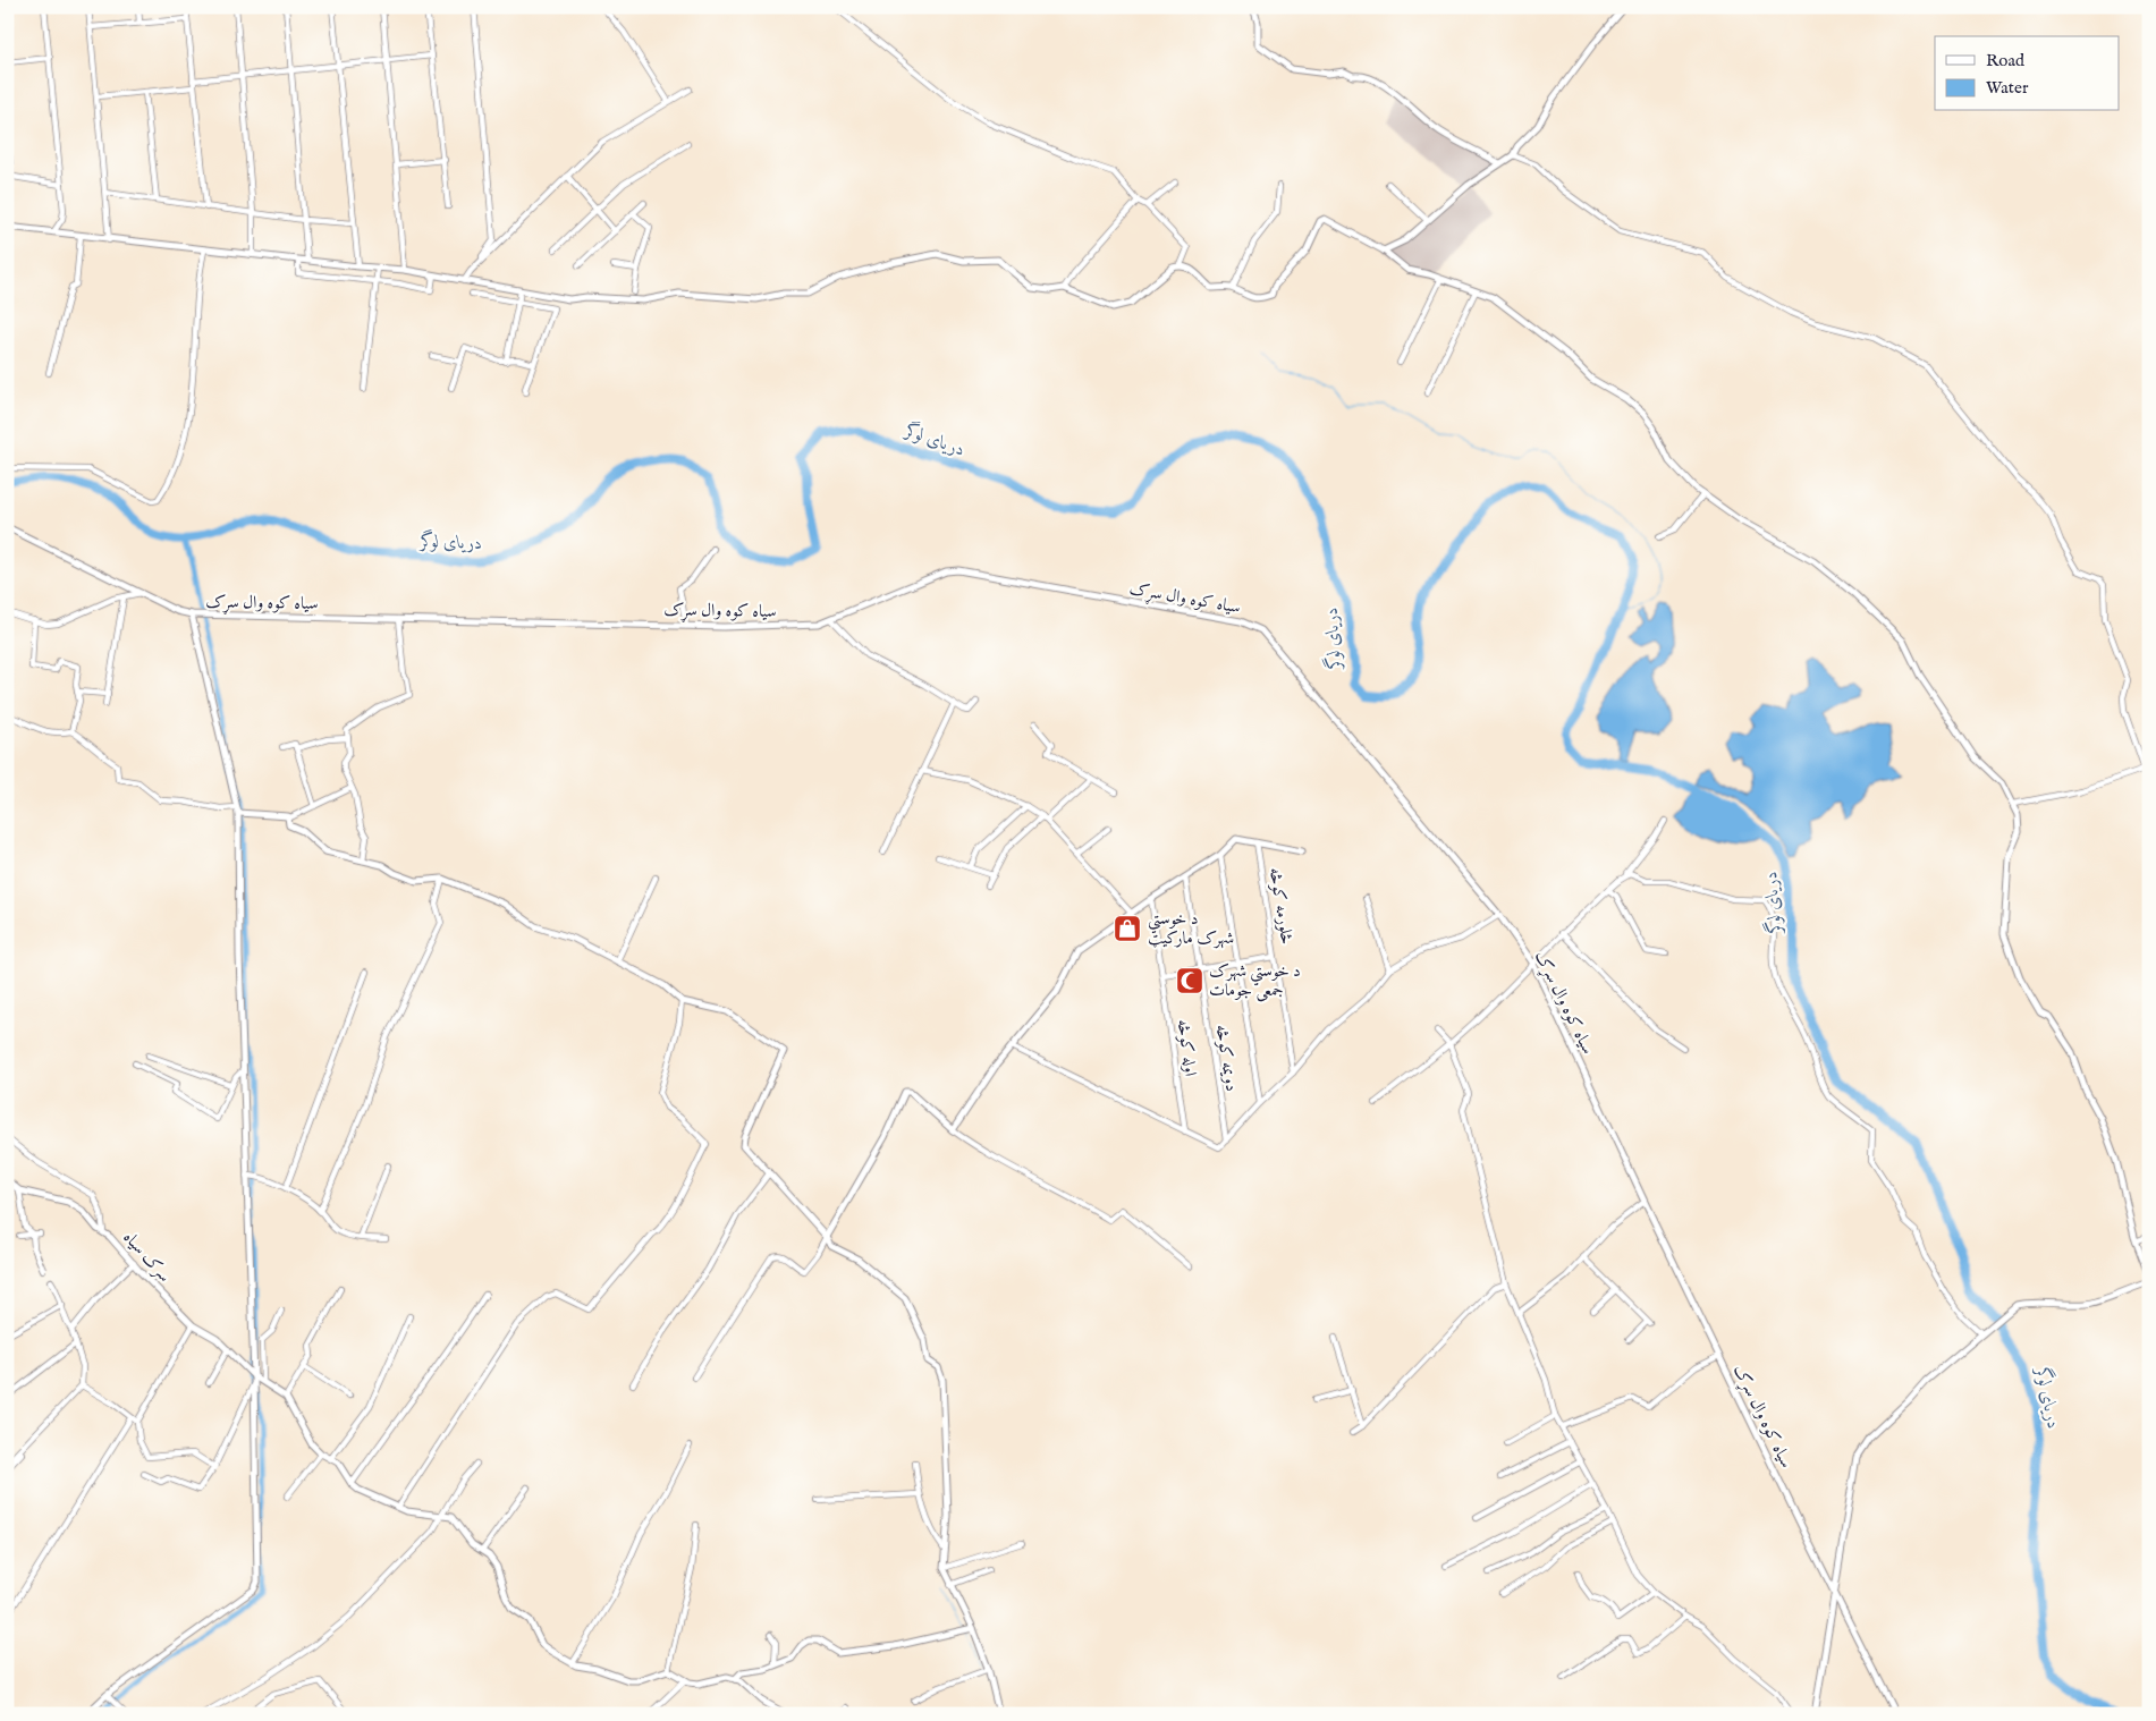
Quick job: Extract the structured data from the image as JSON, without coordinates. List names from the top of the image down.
{
  "streets": {
    "street": [
      "سیاه کوه وال سړک",
      "څلورمه کوڅه",
      "اوله کوڅه",
      "دویمه کوڅه",
      "سرک سیاه"
    ]
  },
  "water": ["دریای لوگر"],
  "places": {
    "shop": ["د خوستي شهرک مارکیټ"],
    "mosque": ["د خوستي شهرک جمعی جومات"]
  },
  "legend": ["Road", "Water"]
}
